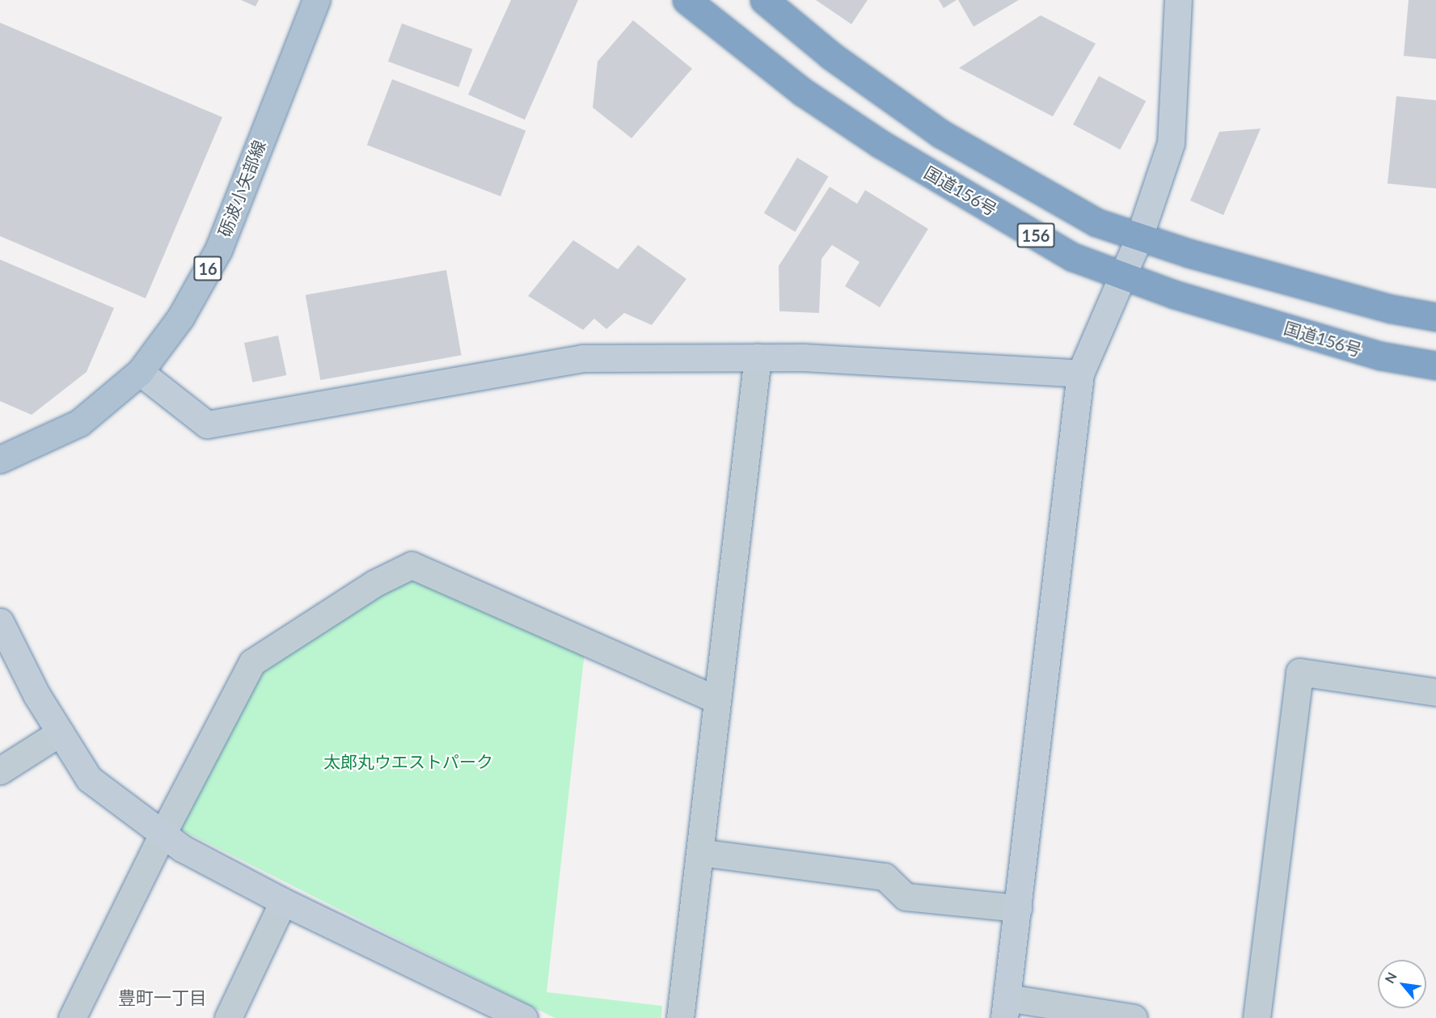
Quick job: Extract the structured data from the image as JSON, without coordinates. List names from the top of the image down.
{
  "streets": {
    "highway": ["国道156号", "156"],
    "main road": ["砺波小矢部線", "16"]
  },
  "districts": ["豊町一丁目"],
  "parks": ["太郎丸ウエストパーク"],
  "north": "top left"
}
